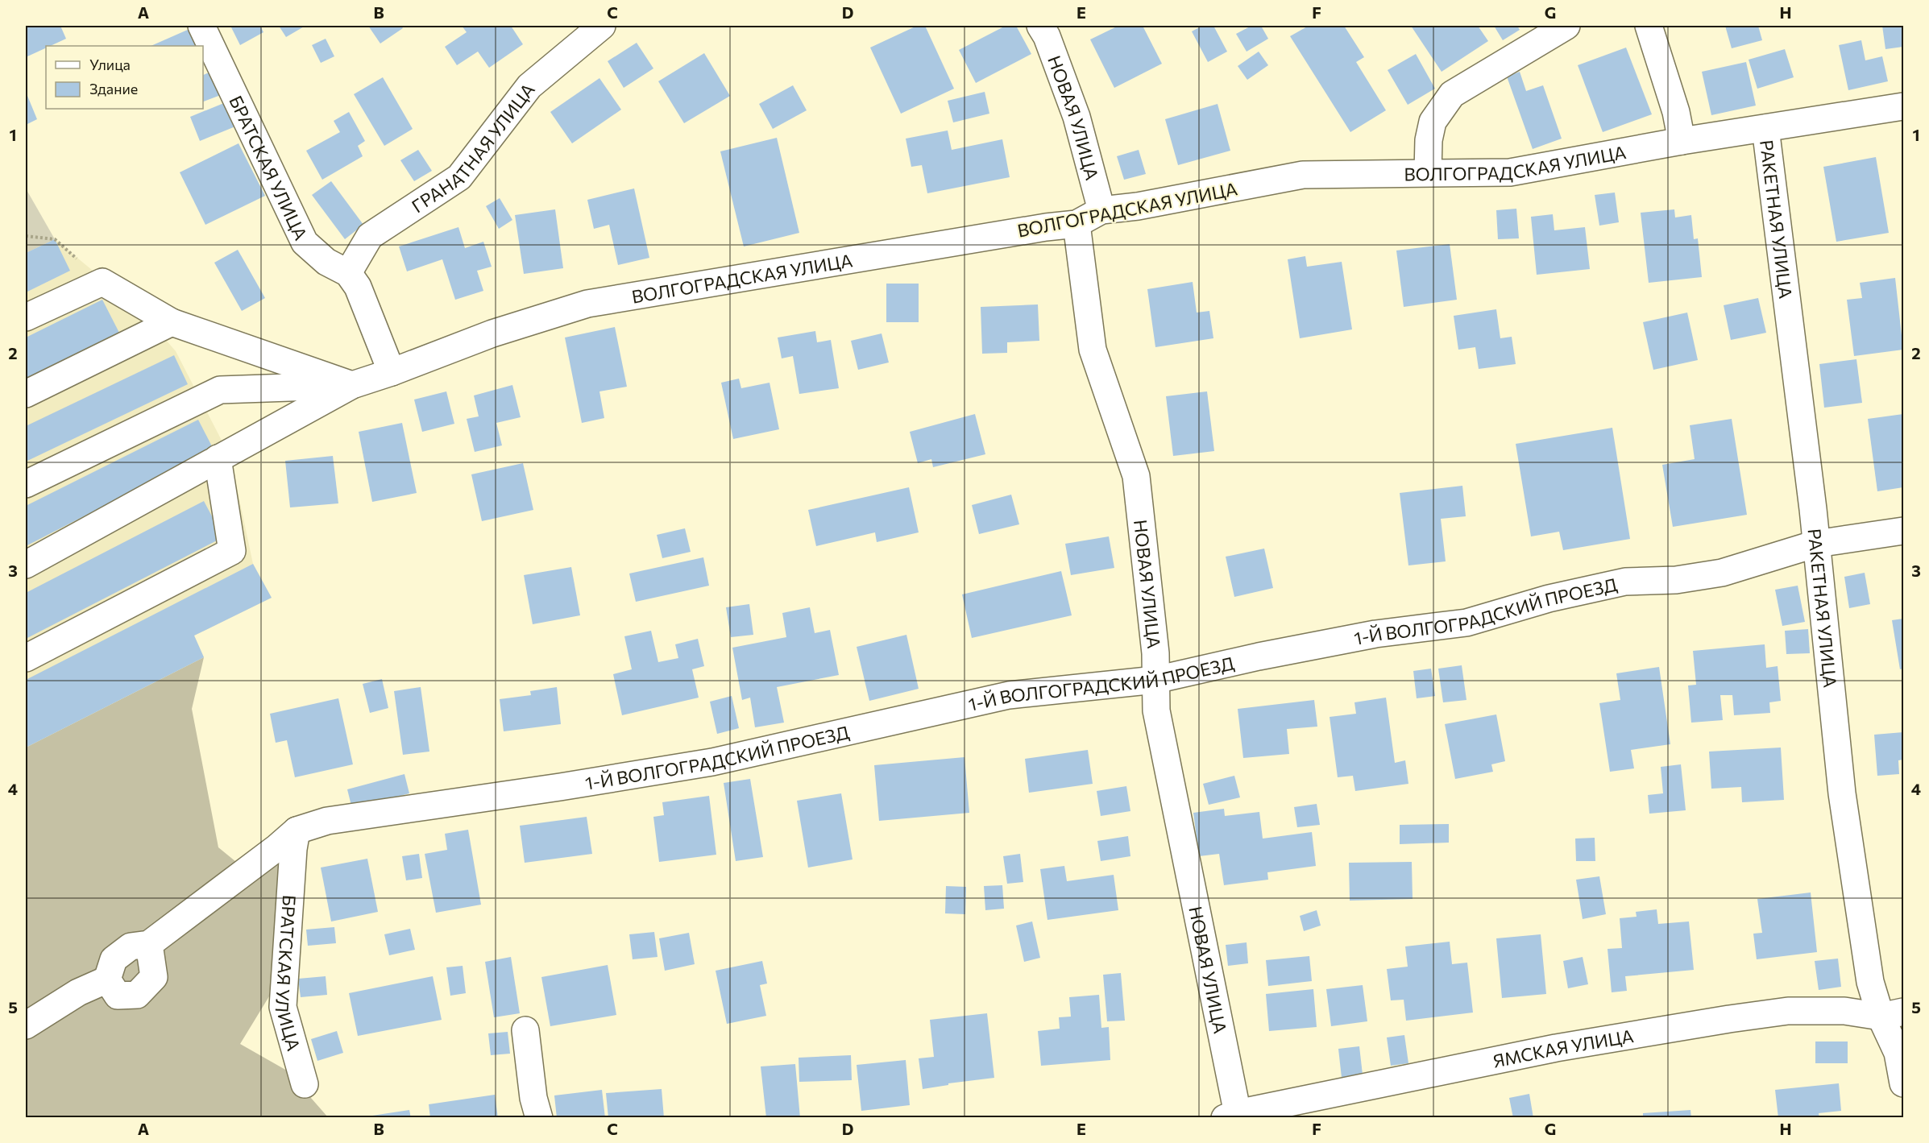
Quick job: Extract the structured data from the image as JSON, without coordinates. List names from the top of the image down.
{
  "streets": {
    "street": [
      "НОВАЯ УЛИЦА",
      "ГРАНАТНАЯ УЛИЦА",
      "ВОЛГОГРАДСКАЯ УЛИЦА",
      "БРАТСКАЯ УЛИЦА",
      "РАКЕТНАЯ УЛИЦА",
      "1-Й ВОЛГОГРАДСКИЙ ПРОЕЗД",
      "ЯМСКАЯ УЛИЦА"
    ]
  },
  "crossings": [
    ["НОВАЯ УЛИЦА", "ВОЛГОГРАДСКАЯ УЛИЦА"],
    ["НОВАЯ УЛИЦА", "1-Й ВОЛГОГРАДСКИЙ ПРОЕЗД"],
    ["НОВАЯ УЛИЦА", "ЯМСКАЯ УЛИЦА"],
    ["ГРАНАТНАЯ УЛИЦА", "БРАТСКАЯ УЛИЦА"],
    ["ВОЛГОГРАДСКАЯ УЛИЦА", "РАКЕТНАЯ УЛИЦА"],
    ["БРАТСКАЯ УЛИЦА", "1-Й ВОЛГОГРАДСКИЙ ПРОЕЗД"],
    ["РАКЕТНАЯ УЛИЦА", "1-Й ВОЛГОГРАДСКИЙ ПРОЕЗД"],
    ["РАКЕТНАЯ УЛИЦА", "ЯМСКАЯ УЛИЦА"]
  ],
  "legend": ["Улица", "Здание"],
  "grid": {
    "columns": [
      "A",
      "B",
      "C",
      "D",
      "E",
      "F",
      "G",
      "H"
    ],
    "rows": [
      "1",
      "2",
      "3",
      "4",
      "5"
    ]
  }
}
